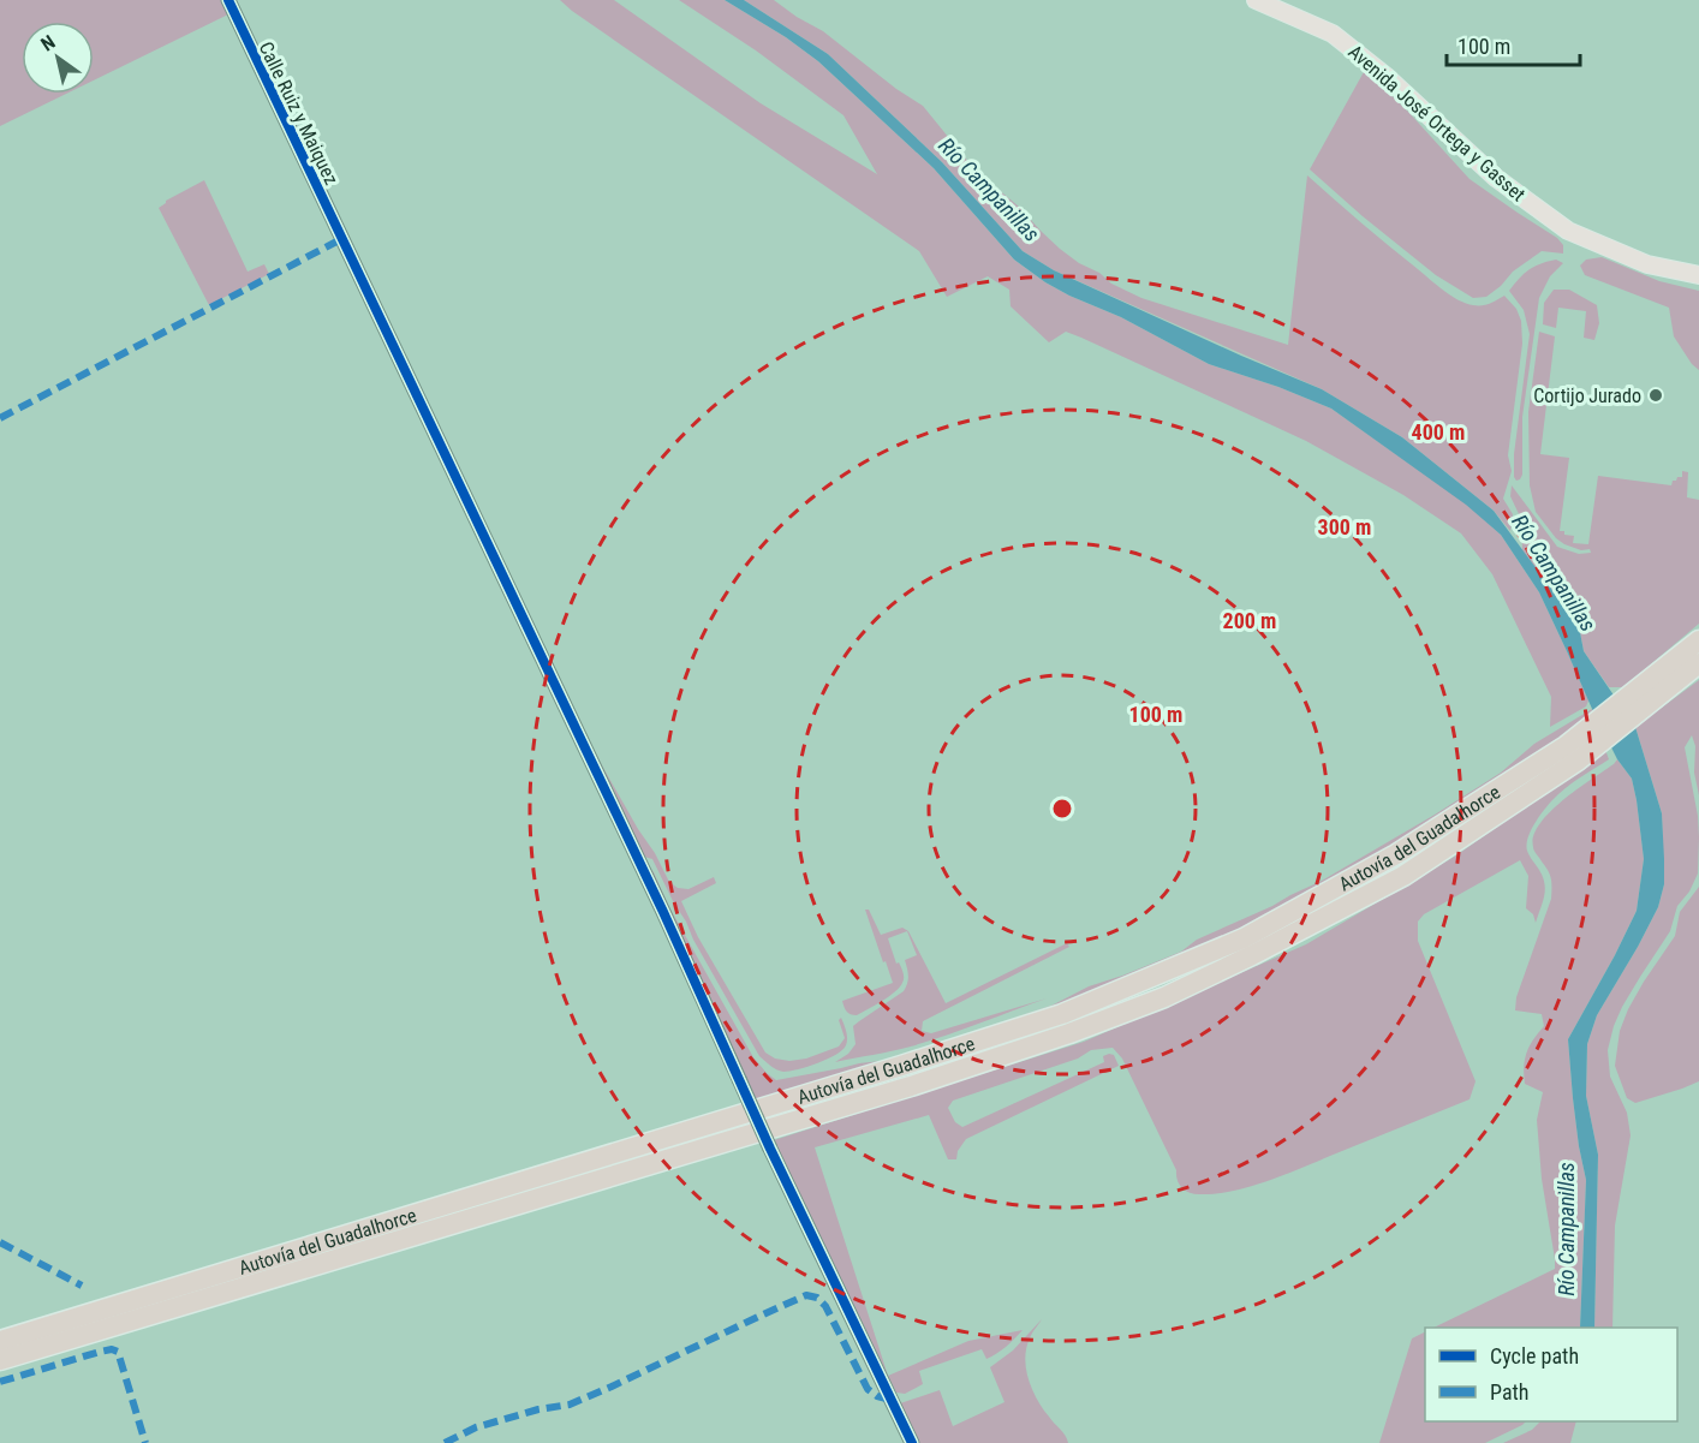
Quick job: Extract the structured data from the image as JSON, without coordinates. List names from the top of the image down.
{
  "streets": {
    "highway": ["Autovía del Guadalhorce"],
    "main road": ["Avenida José Ortega y Gasset"],
    "street": ["Calle Ruiz y Maiquez"]
  },
  "water": ["Río Campanillas"],
  "places": ["Cortijo Jurado"],
  "legend": ["Cycle path", "Path"],
  "scale_bar": "100 m",
  "north": "top left",
  "rings": [
    "400 m",
    "300 m",
    "200 m",
    "100 m"
  ]
}
